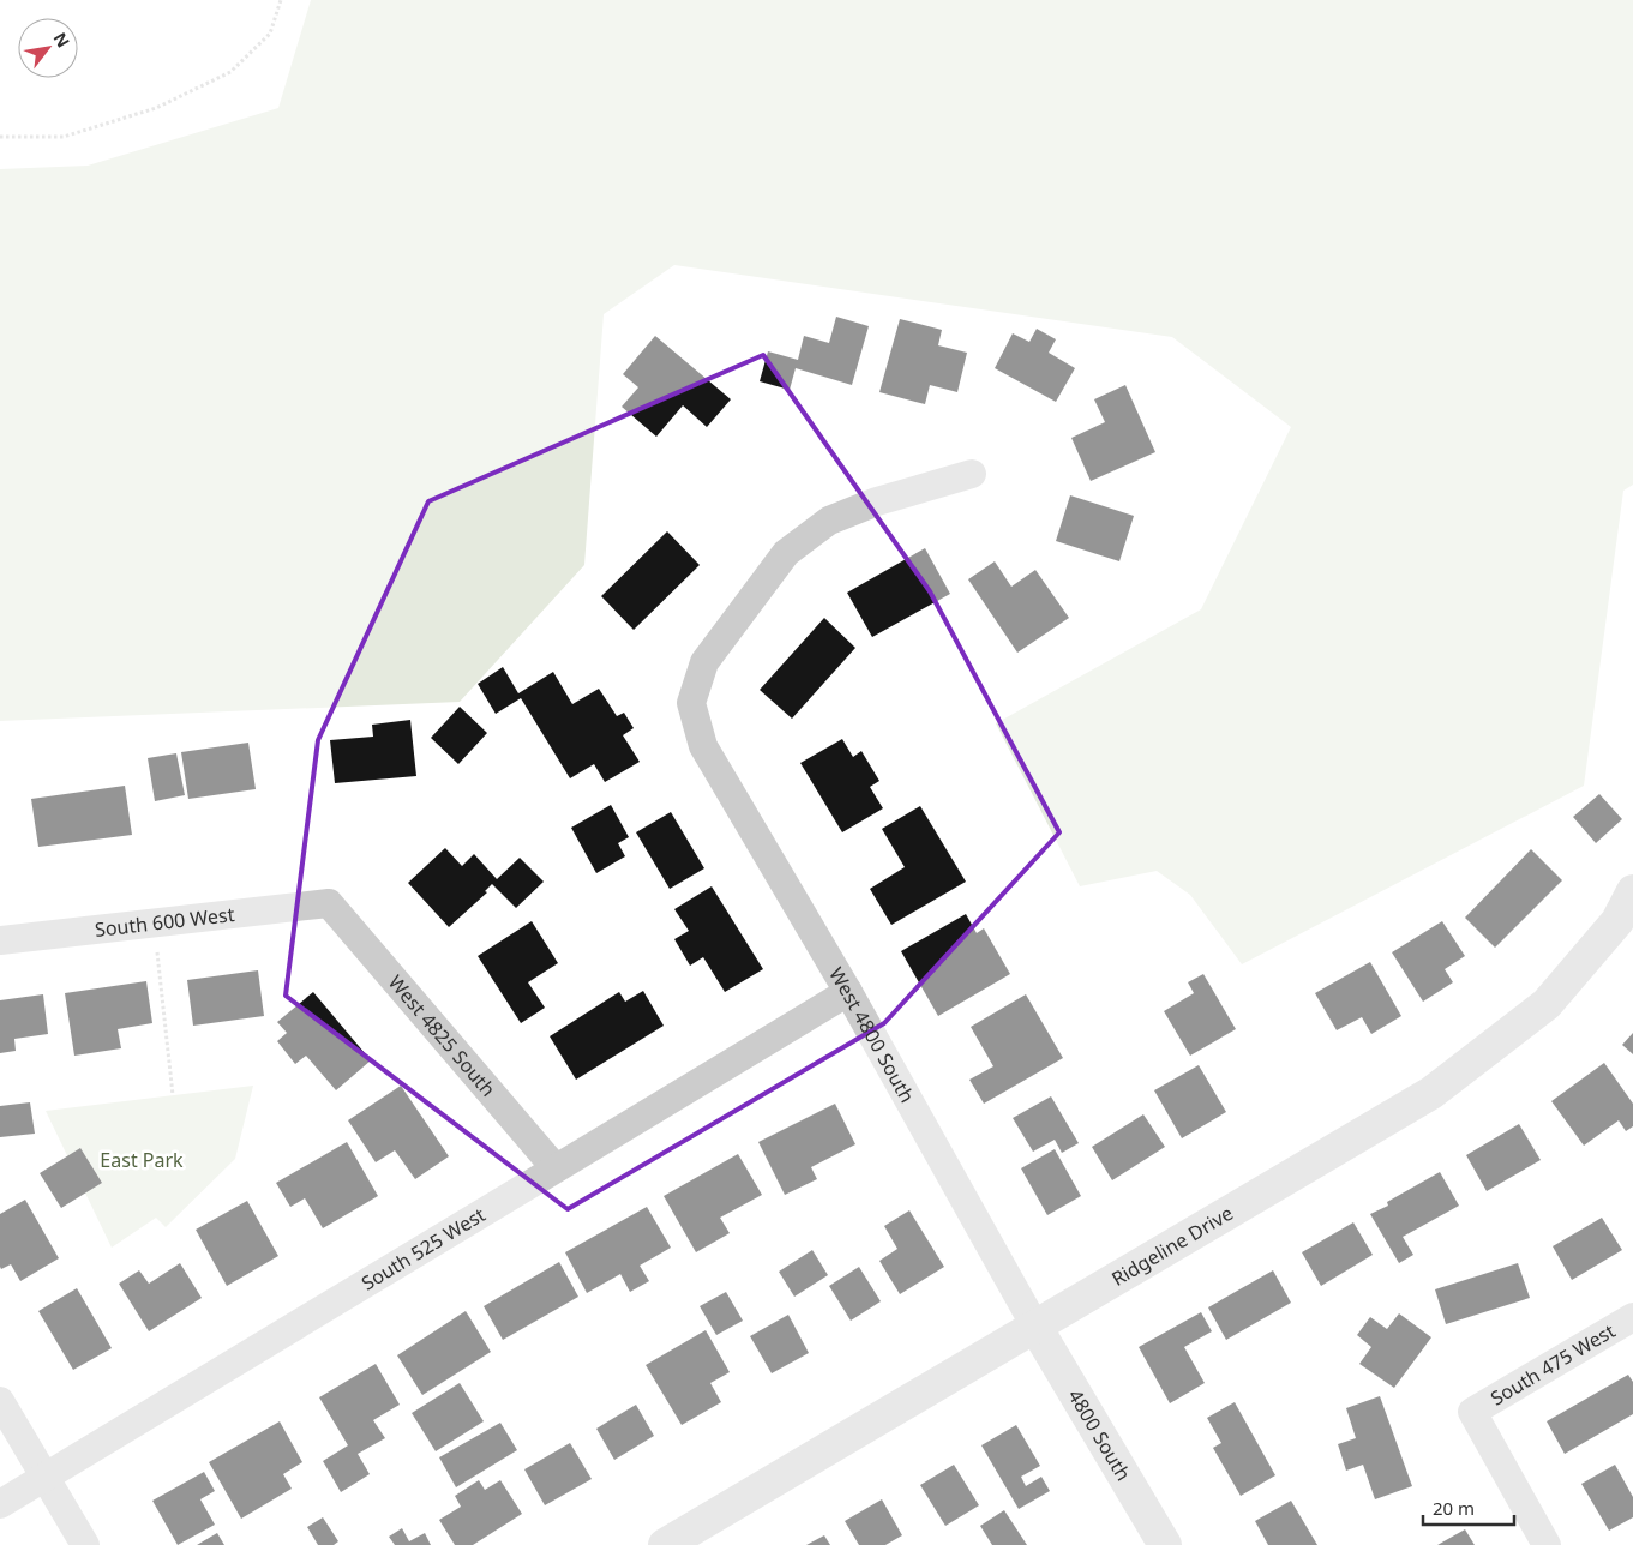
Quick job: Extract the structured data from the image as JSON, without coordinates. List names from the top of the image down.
{
  "streets": {
    "street": [
      "South 600 West",
      "West 4800 South",
      "West 4825 South",
      "Ridgeline Drive",
      "South 525 West",
      "South 475 West",
      "4800 South"
    ]
  },
  "crossings": [
    ["South 600 West", "West 4825 South"],
    ["West 4800 South", "Ridgeline Drive"],
    ["West 4800 South", "South 525 West"],
    ["West 4800 South", "4800 South"],
    ["West 4825 South", "South 525 West"],
    ["Ridgeline Drive", "4800 South"]
  ],
  "parks": ["East Park"],
  "scale_bar": "20 m",
  "north": "top right"
}
